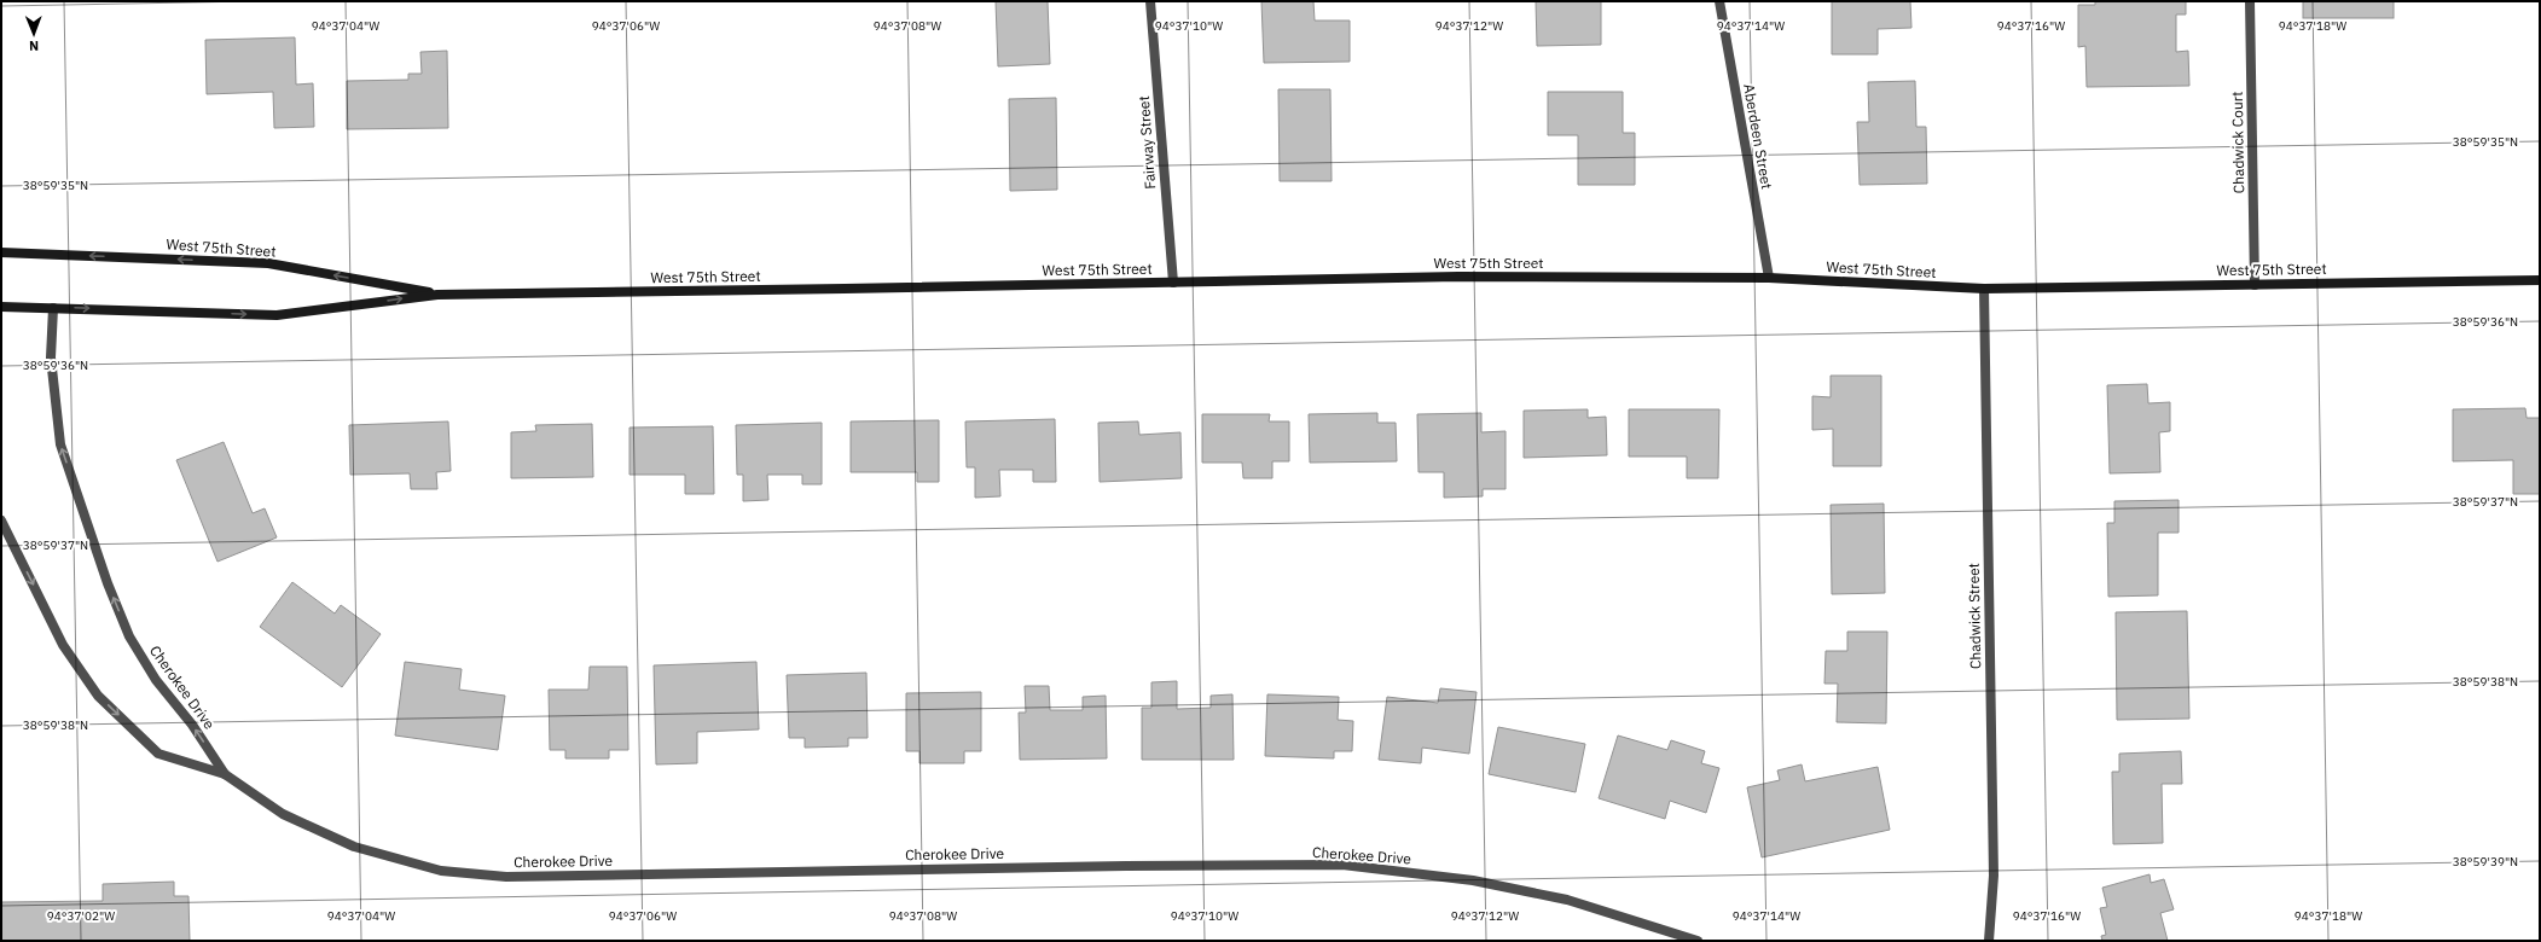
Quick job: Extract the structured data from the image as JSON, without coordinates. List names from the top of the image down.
{
  "streets": {
    "main road": ["West 75th Street"],
    "street": [
      "Aberdeen Street",
      "Fairway Street",
      "Chadwick Court",
      "Chadwick Street",
      "Cherokee Drive"
    ]
  },
  "crossings": [
    ["Aberdeen Street", "West 75th Street"],
    ["Fairway Street", "West 75th Street"],
    ["Chadwick Court", "West 75th Street"],
    ["West 75th Street", "Chadwick Street"],
    ["West 75th Street", "Cherokee Drive"]
  ],
  "north": "bottom",
  "coordinates": [
    "94°37'04\"W",
    "94°37'06\"W",
    "94°37'08\"W",
    "94°37'10\"W",
    "94°37'12\"W",
    "94°37'14\"W",
    "94°37'16\"W",
    "94°37'18\"W",
    "38°59'35\"N",
    "38°59'36\"N",
    "38°59'37\"N",
    "38°59'38\"N",
    "38°59'39\"N",
    "94°37'02\"W"
  ]
}
